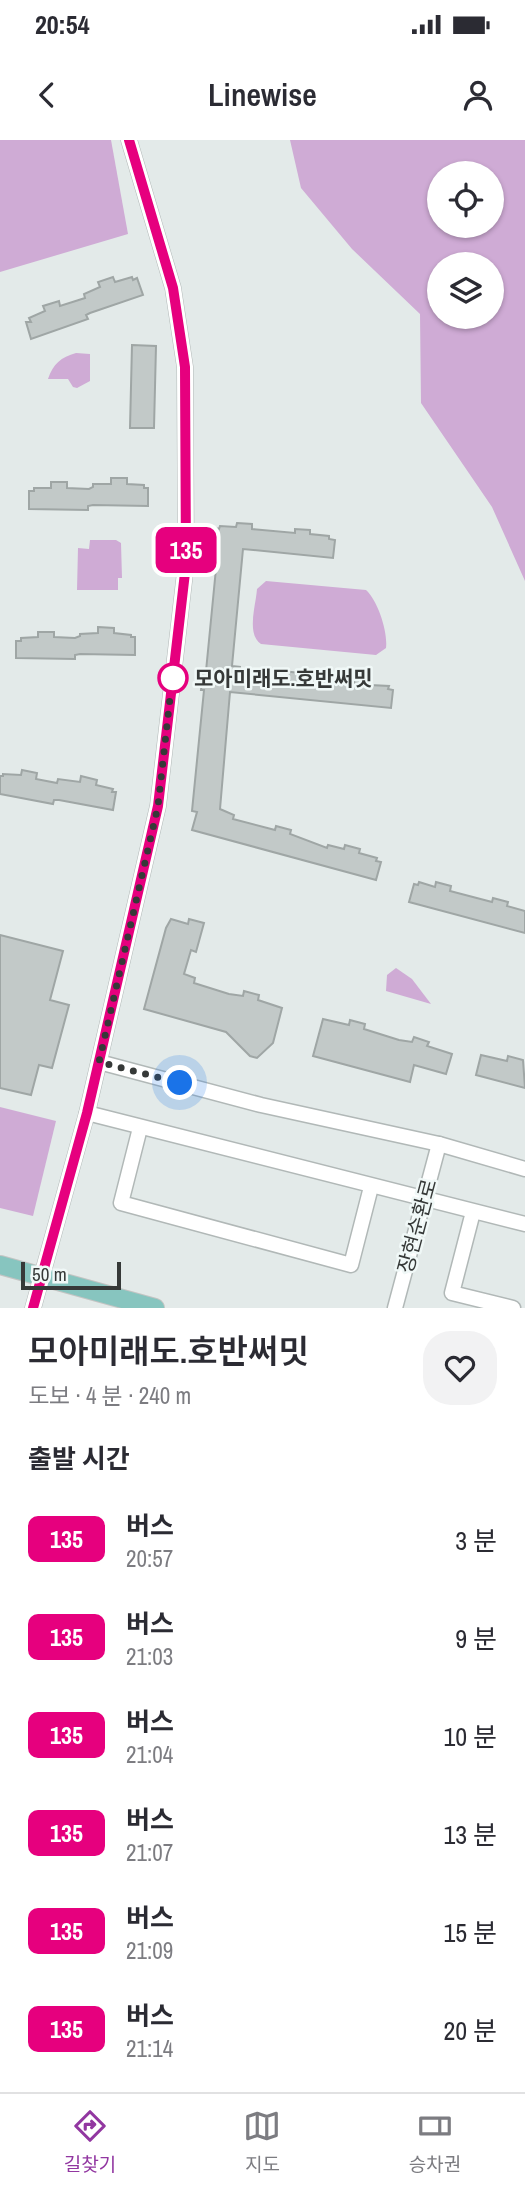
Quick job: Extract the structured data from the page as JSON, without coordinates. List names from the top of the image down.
{
  "streets": {
    "street": ["장현순환로"]
  },
  "places": ["모아미래도.호반써밋"],
  "lines": ["bus line 135"],
  "scale_bar": "50 m",
  "page": {
    "status": "20:54",
    "header": "Linewise",
    "on_map": "135",
    "scale": "50 m",
    "heading": [
      ["모아미래도.호반써밋", "도보 · 4 분 · 240 m"],
      "출발 시간"
    ],
    "list": [
      {
        "mark": "135",
        "name": "버스",
        "note": "20:57",
        "value": "3 분"
      },
      {
        "mark": "135",
        "name": "버스",
        "note": "21:03",
        "value": "9 분"
      },
      {
        "mark": "135",
        "name": "버스",
        "note": "21:04",
        "value": "10 분"
      },
      {
        "mark": "135",
        "name": "버스",
        "note": "21:07",
        "value": "13 분"
      },
      {
        "mark": "135",
        "name": "버스",
        "note": "21:09",
        "value": "15 분"
      },
      {
        "mark": "135",
        "name": "버스",
        "note": "21:14",
        "value": "20 분"
      }
    ],
    "tabs": ["길찾기", "지도", "승차권"]
  }
}
